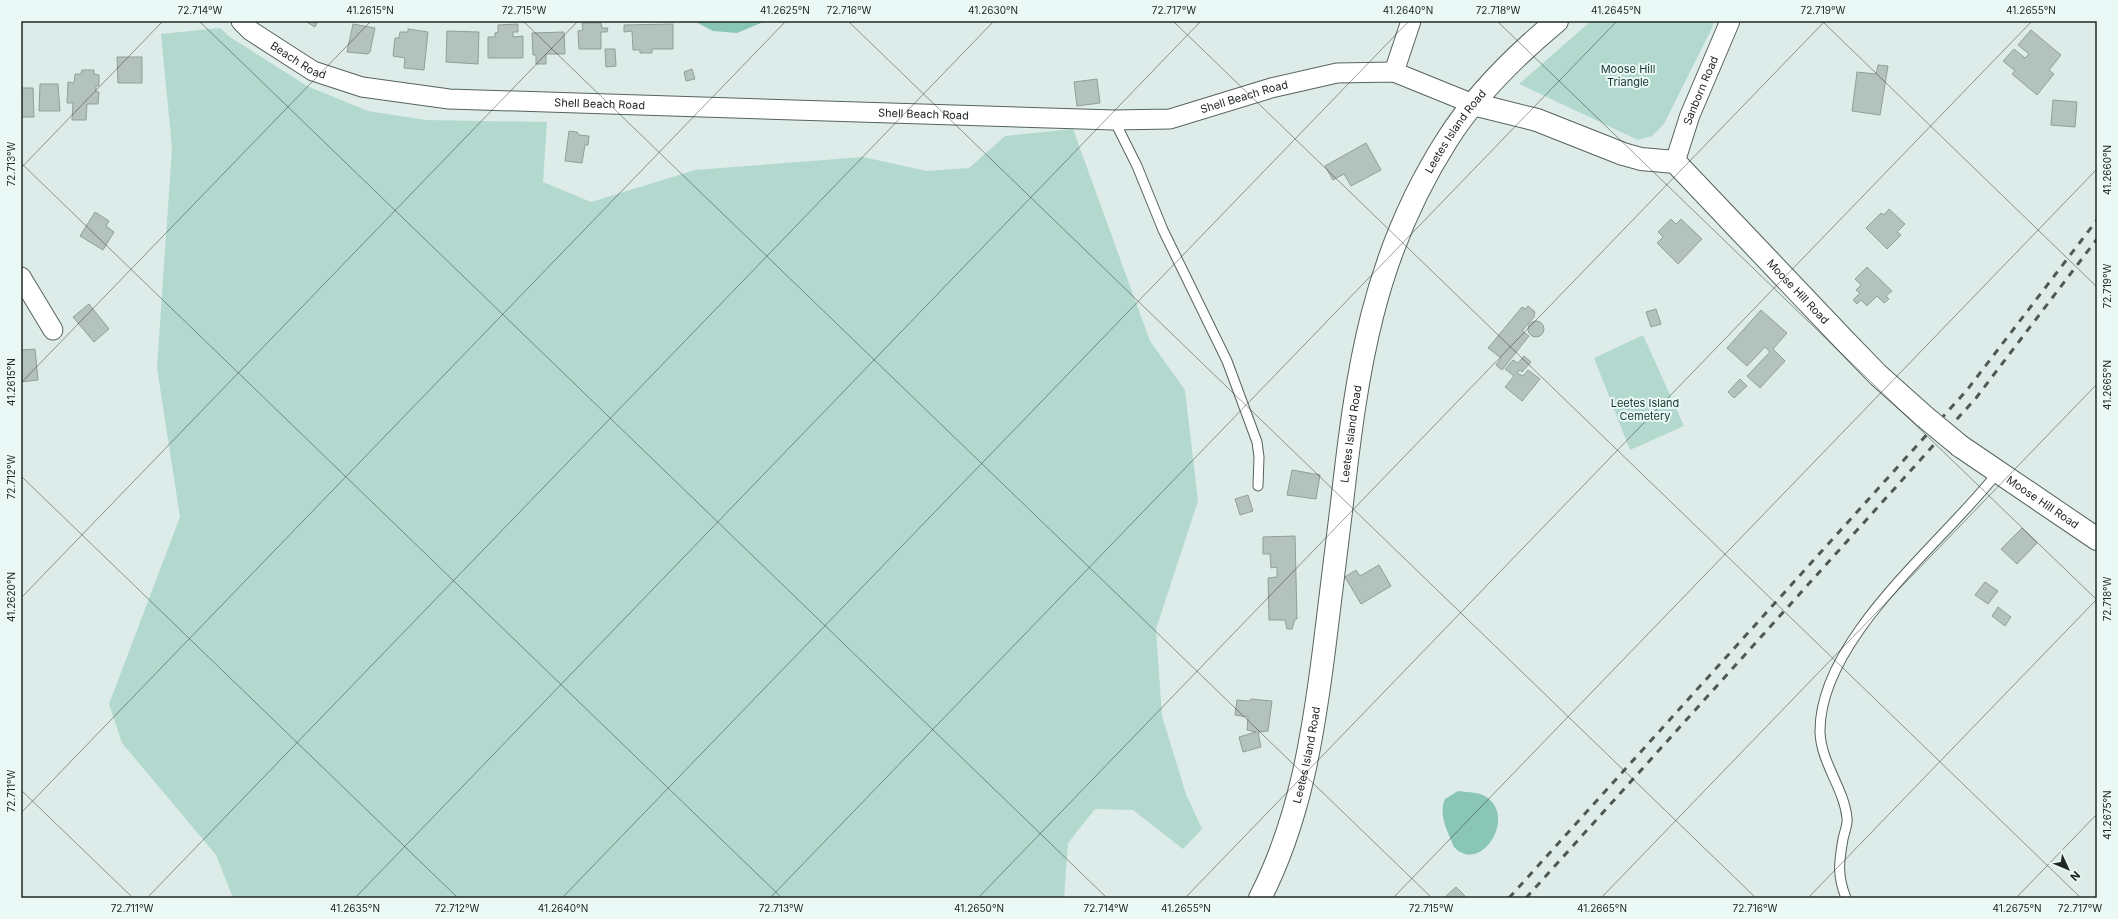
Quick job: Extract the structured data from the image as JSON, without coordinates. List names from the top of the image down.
{
  "streets": {
    "main road": ["Leetes Island Road", "Moose Hill Road"],
    "street": ["Beach Road", "Sanborn Road", "Shell Beach Road"]
  },
  "crossings": [
    ["Beach Road", "Shell Beach Road"],
    ["Sanborn Road", "Moose Hill Road"],
    ["Shell Beach Road", "Leetes Island Road"]
  ],
  "parks": ["Moose Hill Triangle", "Leetes Island Cemetery"],
  "north": "bottom right",
  "coordinates": [
    "72.714°W",
    "41.2615°N",
    "72.715°W",
    "41.2625°N",
    "72.716°W",
    "41.2630°N",
    "72.717°W",
    "41.2640°N",
    "72.718°W",
    "41.2645°N",
    "72.719°W",
    "41.2655°N",
    "72.713°W",
    "41.2660°N",
    "41.2665°N",
    "72.712°W",
    "41.2620°N",
    "72.711°W",
    "41.2675°N",
    "41.2635°N",
    "41.2650°N"
  ]
}
